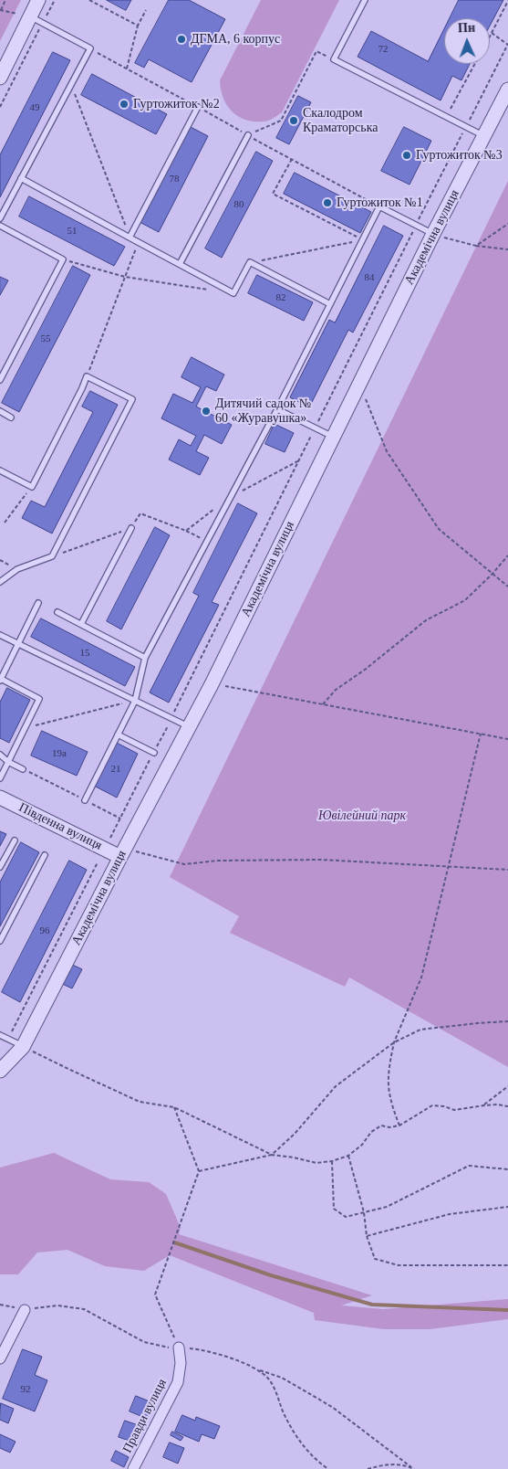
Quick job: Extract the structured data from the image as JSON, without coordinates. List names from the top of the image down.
{
  "streets": {
    "street": ["Академічна вулиця", "Південна вулиця", "Правди вулиця"]
  },
  "crossings": [
    ["Академічна вулиця", "Південна вулиця"]
  ],
  "parks": ["Ювілейний парк"],
  "places": [
    "ДГМА, 6 корпус",
    "Гуртожиток №2",
    "Скалодром Краматорська",
    "Гуртожиток №3",
    "Гуртожиток №1",
    "Дитячий садок № 60 «Журавушка»"
  ],
  "house_numbers": [
    "72",
    "49",
    "78",
    "80",
    "51",
    "84",
    "82",
    "55",
    "15",
    "19а",
    "21",
    "96",
    "92"
  ],
  "north": "top"
}
